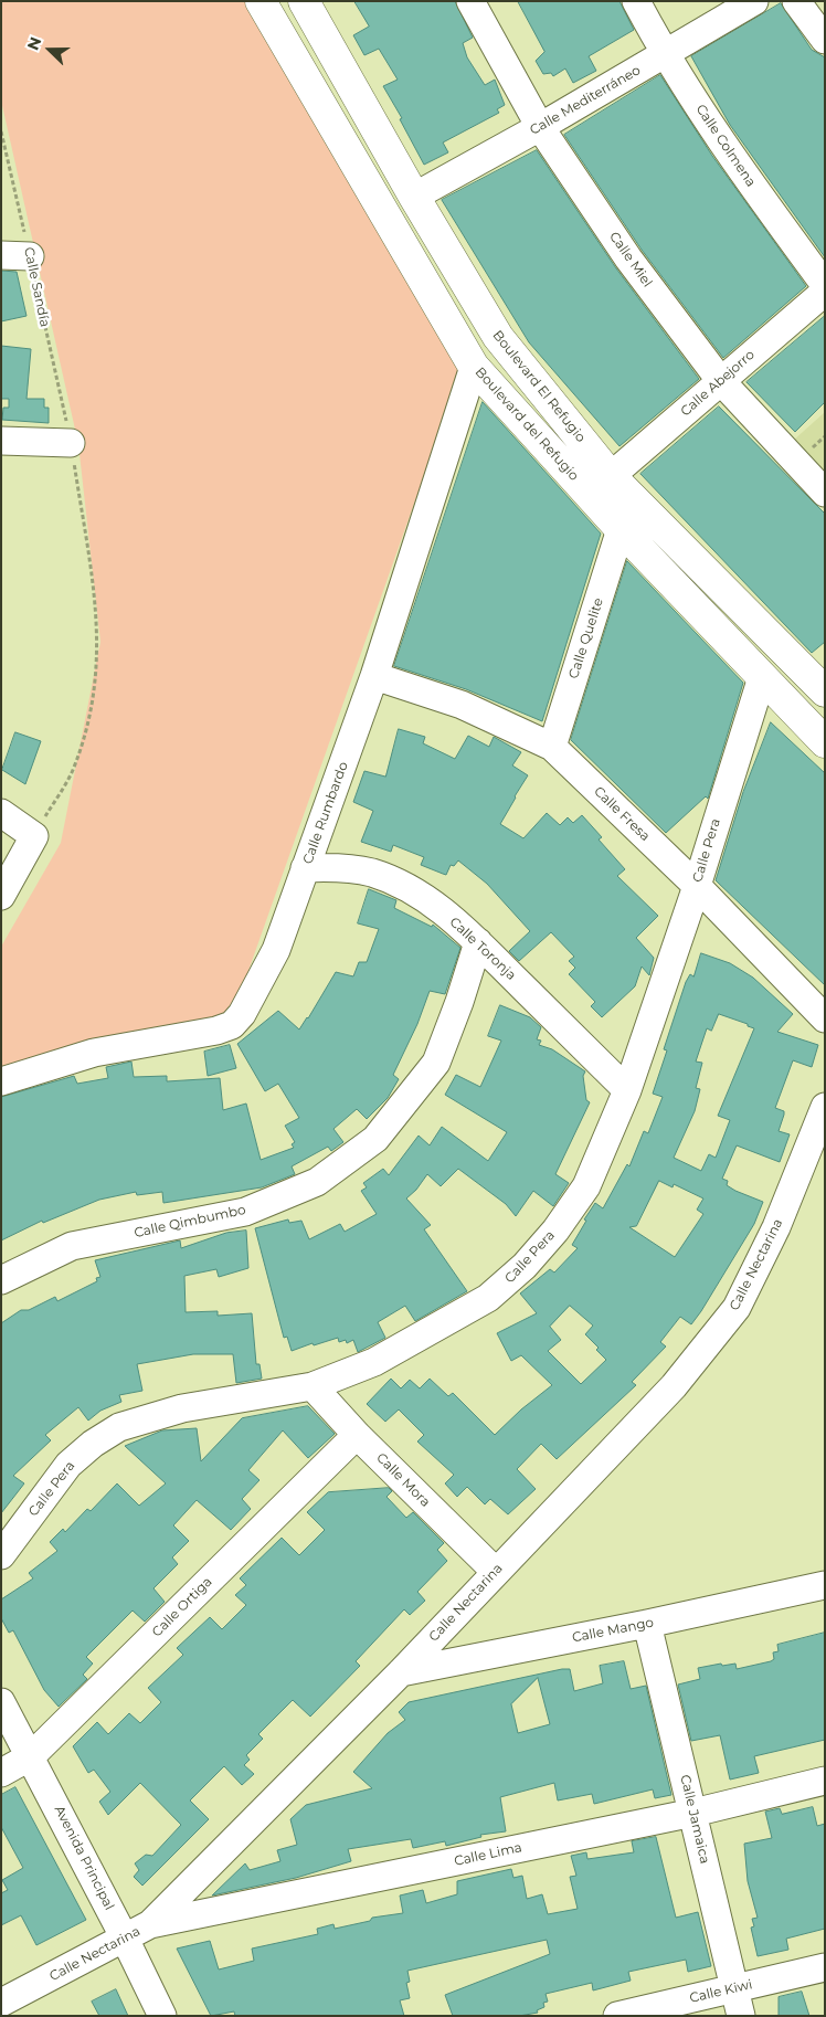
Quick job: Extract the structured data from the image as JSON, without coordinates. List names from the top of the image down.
{
  "streets": {
    "main road": ["Boulevard El Refugio", "Boulevard del Refugio"],
    "street": [
      "Calle Mediterráneo",
      "Calle Colmena",
      "Calle Miel",
      "Calle Abejorro",
      "Calle Quelite",
      "Calle Rumbardo",
      "Calle Fresa",
      "Calle Pera",
      "Calle Toronja",
      "Calle Qimbumbo",
      "Calle Nectarina",
      "Calle Mora",
      "Calle Ortiga",
      "Calle Mango",
      "Calle Jamaica",
      "Calle Lima",
      "Avenida Principal",
      "Calle Kiwi"
    ],
    "path": ["Calle Sandía"]
  },
  "crossings": [
    ["Calle Mediterráneo", "Calle Colmena"],
    ["Calle Mediterráneo", "Calle Miel"],
    ["Calle Mediterráneo", "Boulevard El Refugio"],
    ["Calle Miel", "Calle Abejorro"],
    ["Calle Abejorro", "Boulevard El Refugio"],
    ["Boulevard del Refugio", "Calle Quelite"],
    ["Boulevard del Refugio", "Calle Rumbardo"],
    ["Boulevard del Refugio", "Calle Pera"],
    ["Calle Quelite", "Calle Fresa"],
    ["Calle Rumbardo", "Calle Fresa"],
    ["Calle Rumbardo", "Calle Toronja"],
    ["Calle Fresa", "Calle Pera"],
    ["Calle Pera", "Calle Toronja"],
    ["Calle Pera", "Calle Mora"],
    ["Calle Toronja", "Calle Qimbumbo"],
    ["Calle Nectarina", "Calle Mora"],
    ["Calle Nectarina", "Calle Mango"],
    ["Calle Nectarina", "Calle Lima"],
    ["Calle Nectarina", "Avenida Principal"],
    ["Calle Mora", "Calle Ortiga"],
    ["Calle Ortiga", "Avenida Principal"],
    ["Calle Mango", "Calle Jamaica"],
    ["Calle Jamaica", "Calle Lima"],
    ["Calle Jamaica", "Calle Kiwi"]
  ],
  "north": "left"
}
